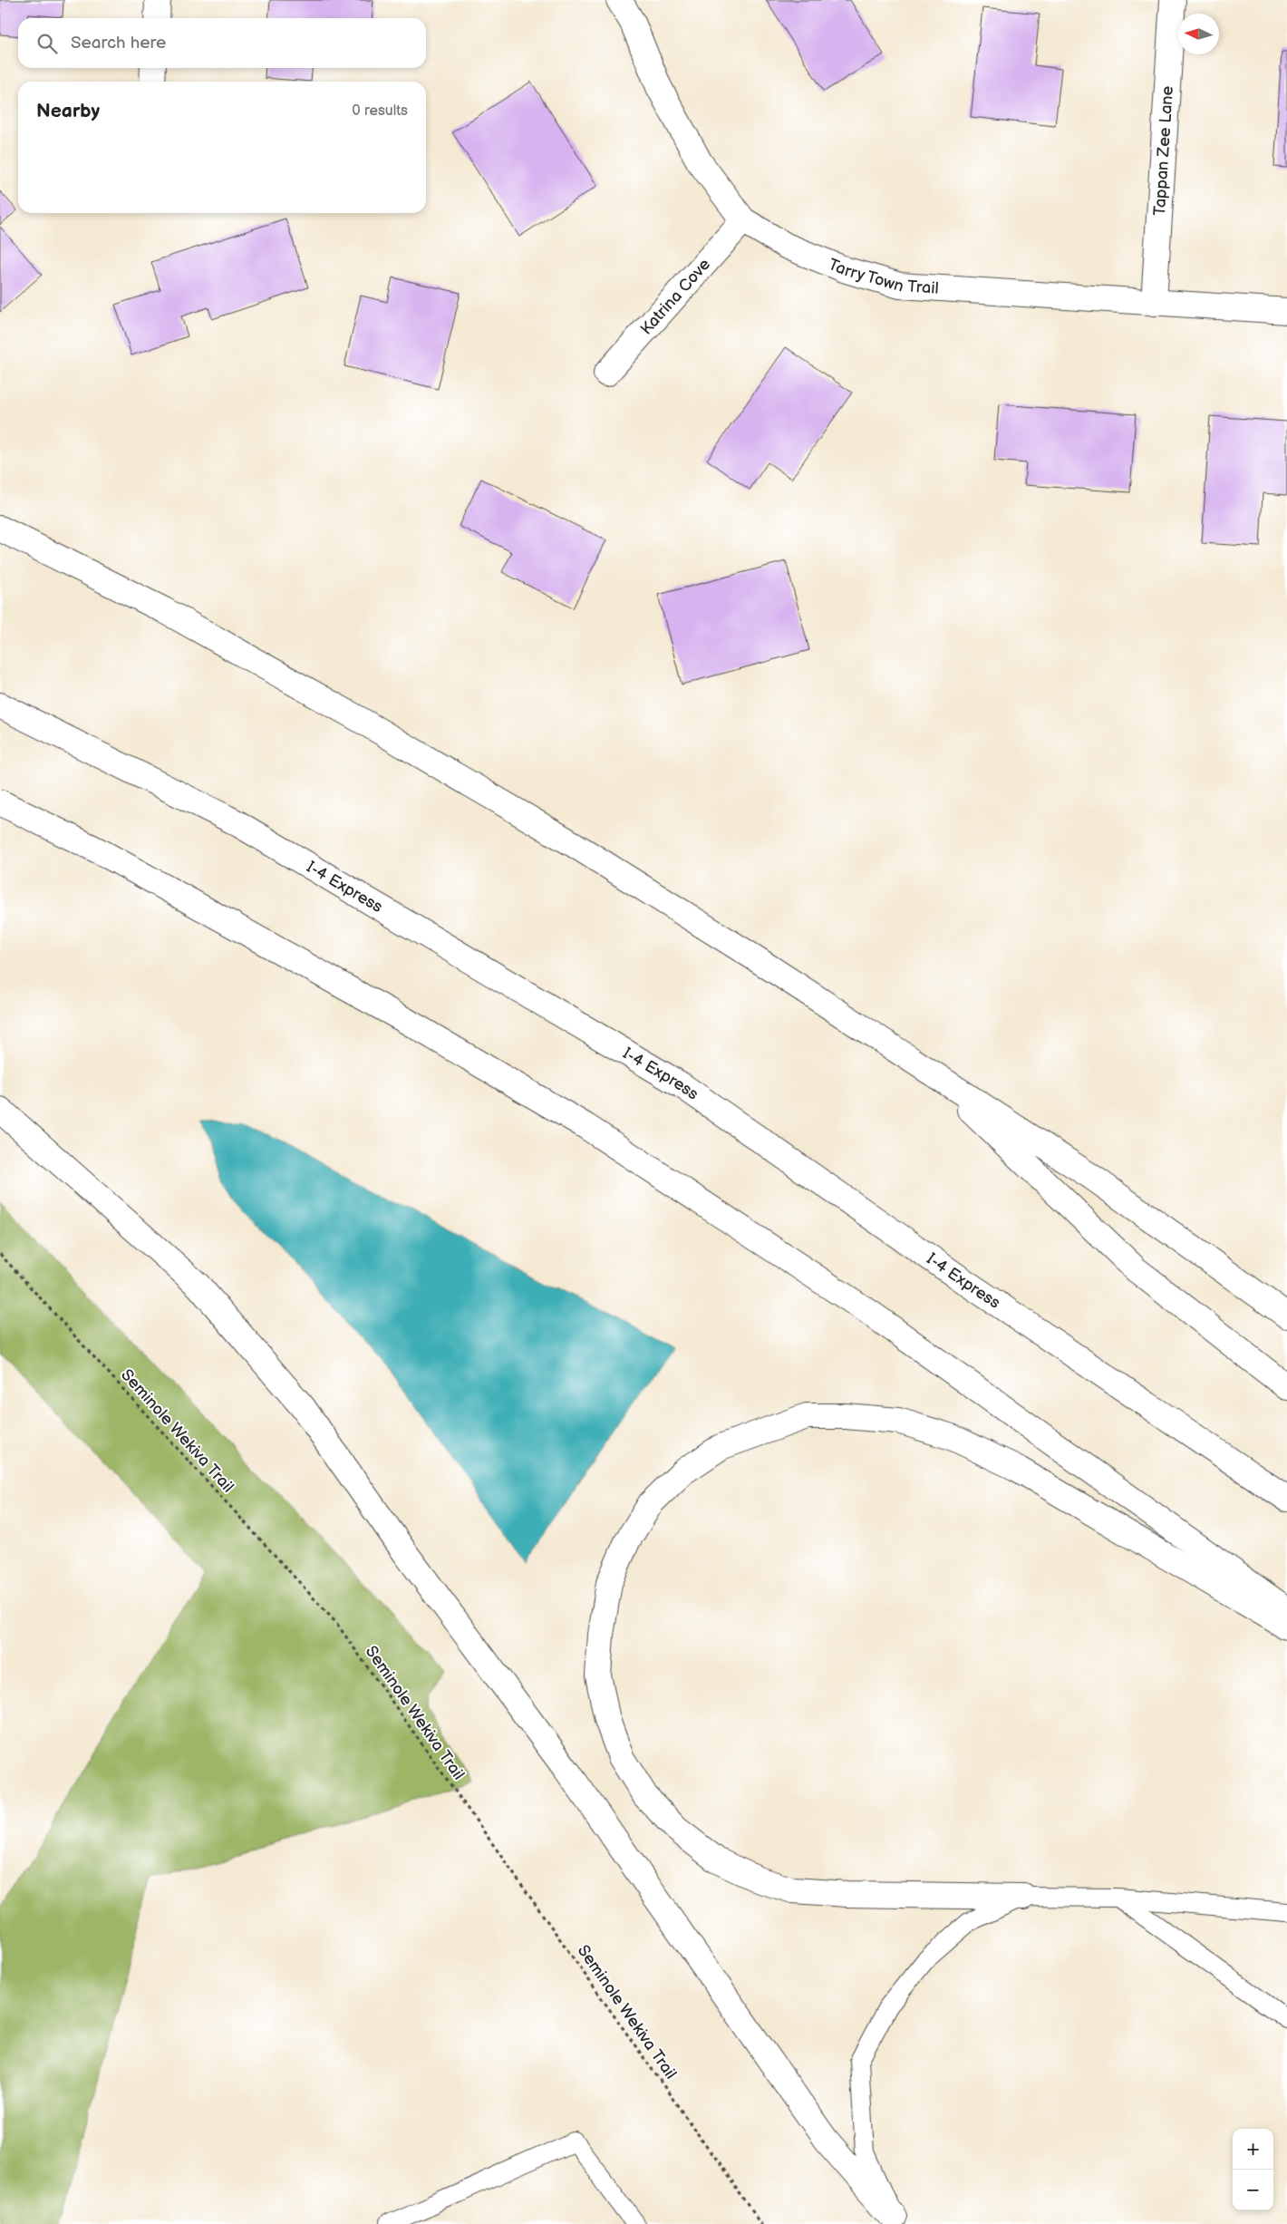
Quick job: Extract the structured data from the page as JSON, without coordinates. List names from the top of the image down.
{
  "streets": {
    "main road": [
      "Tappan Zee Lane",
      "Tarry Town Trail",
      "Katrina Cove",
      "I-4 Express"
    ],
    "path": ["Seminole Wekiva Trail"]
  },
  "crossings": [
    ["Tappan Zee Lane", "Tarry Town Trail"],
    ["Tarry Town Trail", "Katrina Cove"]
  ],
  "north": "left",
  "page": {
    "search": "Search here",
    "heading": ["Nearby", "0 results"],
    "map_buttons": ["+", "−"]
  }
}
